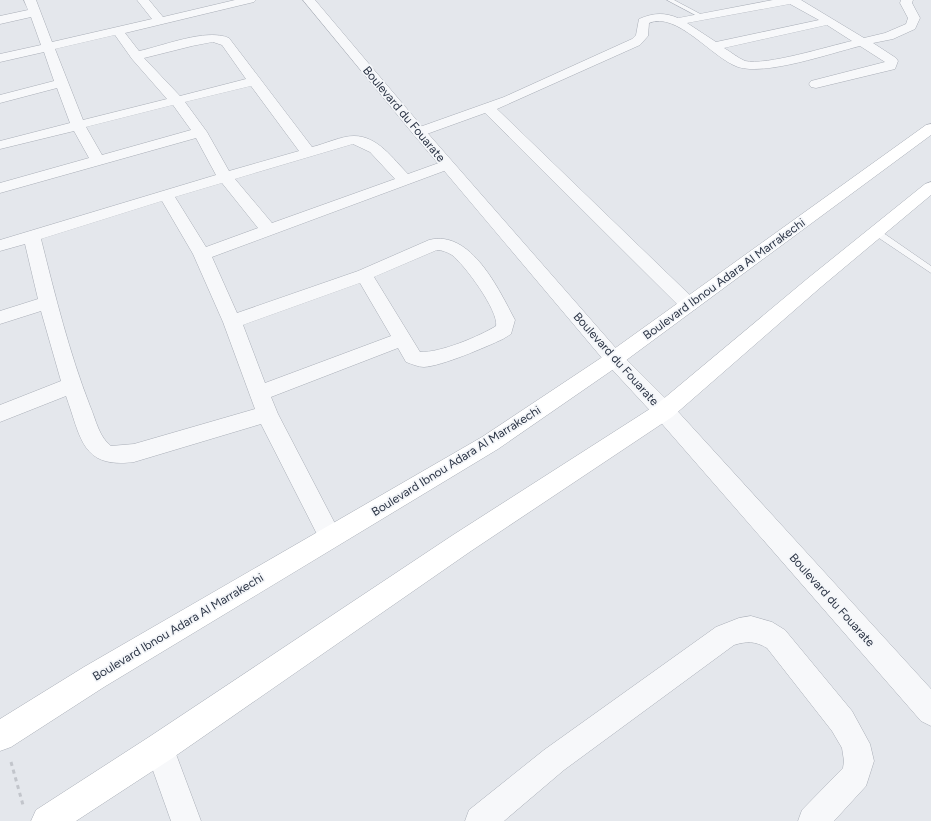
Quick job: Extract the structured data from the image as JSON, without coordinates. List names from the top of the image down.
{
  "streets": {
    "main road": ["Boulevard Ibnou Adara Al Marrakechi"],
    "street": ["Boulevard du Fouarate"]
  },
  "crossings": [
    ["Boulevard du Fouarate", "Boulevard Ibnou Adara Al Marrakechi"]
  ]
}
